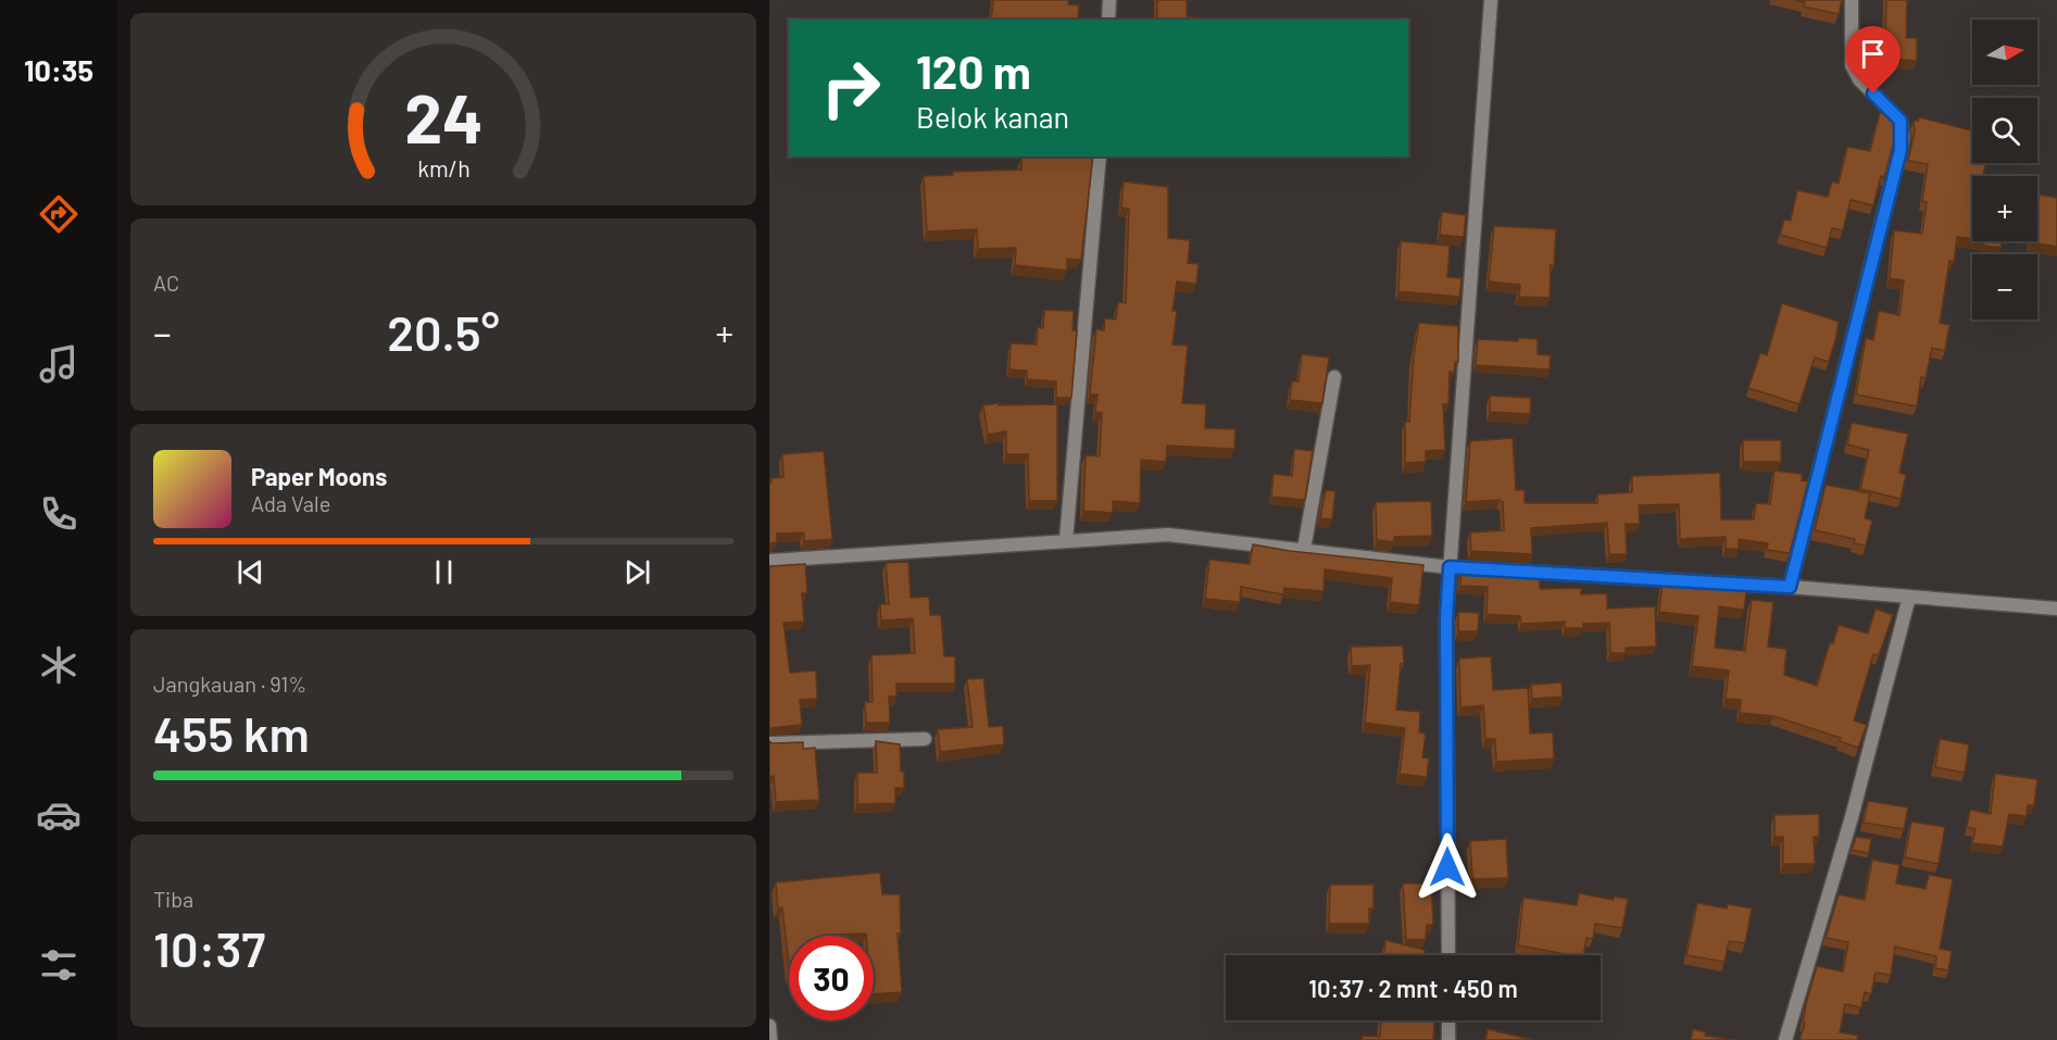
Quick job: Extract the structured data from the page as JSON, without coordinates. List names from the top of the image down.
{
  "north": "right",
  "page": {
    "tabs": "10:35",
    "map_buttons": ["+", "−"],
    "turn": ["120 m", "Belok kanan"],
    "tile": [
      "AC",
      ["Jangkauan · 91%", "455 km"],
      ["Tiba", "10:37"]
    ],
    "heat": ["−", "20.5°", "+"],
    "song": ["Paper Moons", "Ada Vale"],
    "limit": "30",
    "trip": "10:37 · 2 mnt · 450 m",
    "gauge": ["24", "km/h"]
  }
}
